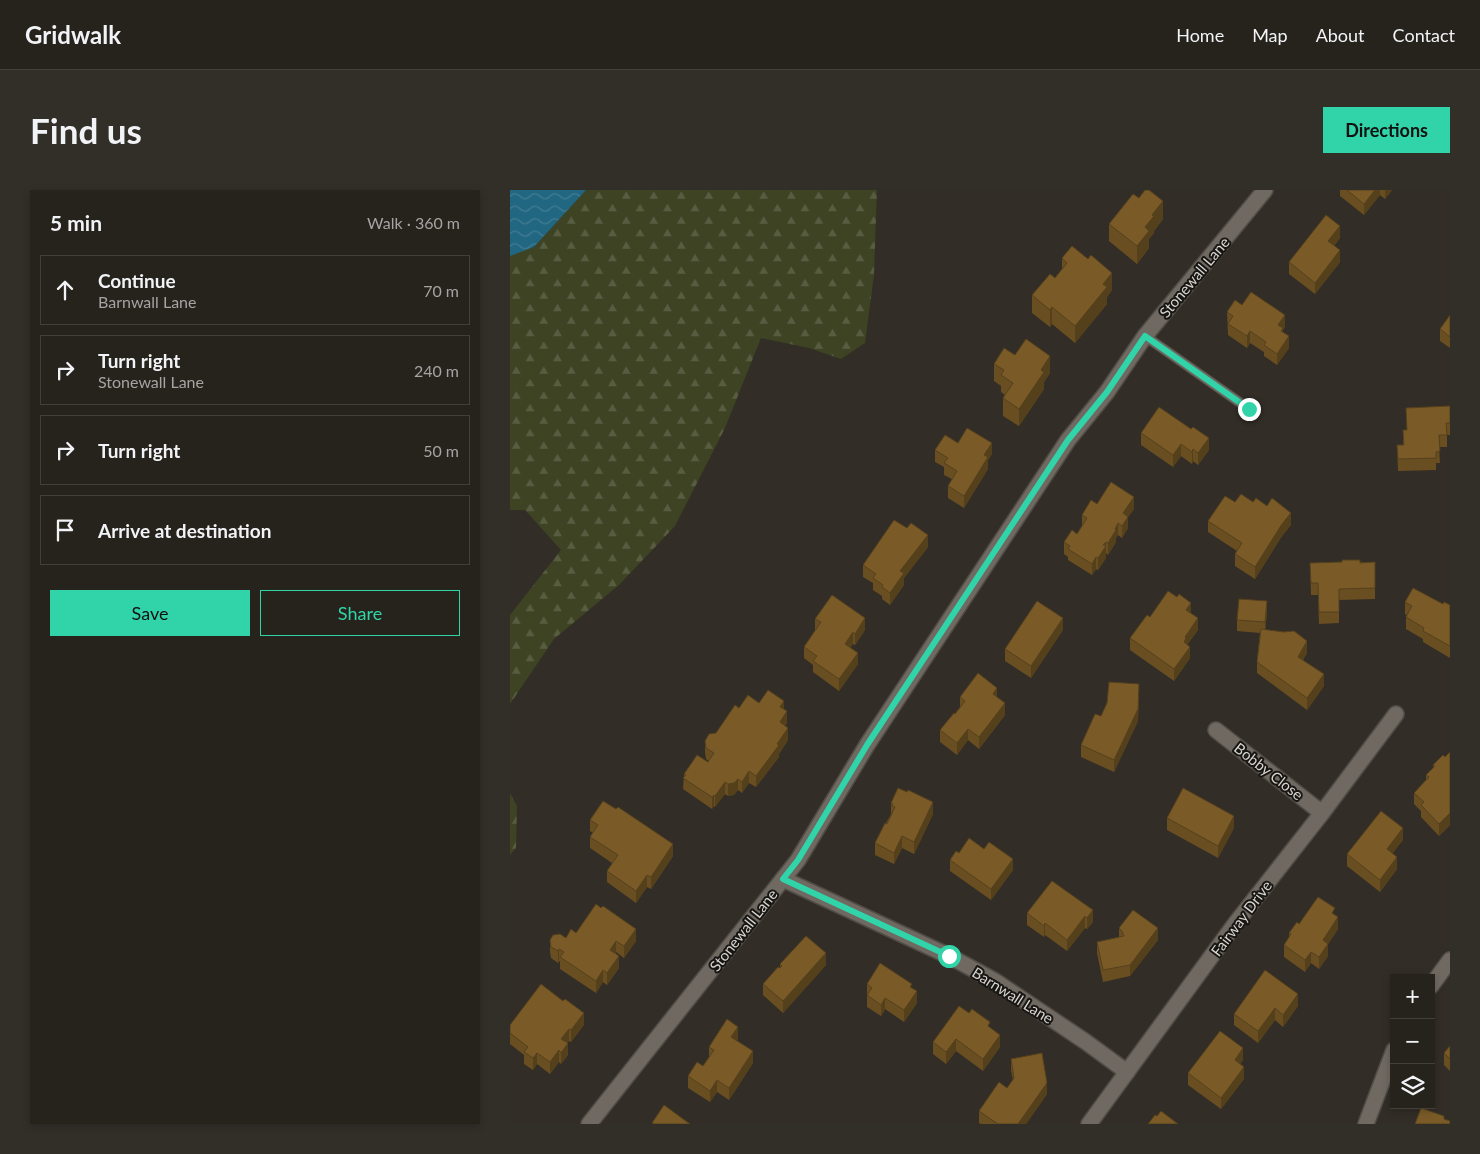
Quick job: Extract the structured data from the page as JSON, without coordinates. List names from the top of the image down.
{
  "streets": {
    "street": [
      "Stonewall Lane",
      "Bobby Close",
      "Fairway Drive",
      "Barnwall Lane"
    ]
  },
  "crossings": [
    ["Stonewall Lane", "Barnwall Lane"],
    ["Bobby Close", "Fairway Drive"],
    ["Fairway Drive", "Barnwall Lane"]
  ],
  "page": {
    "header": "Gridwalk",
    "nav": [
      "Home",
      "Map",
      "About",
      "Contact"
    ],
    "buttons": [
      "Directions",
      ["Save", "Share"]
    ],
    "title": "Find us",
    "heading": ["5 min", "Walk · 360 m"],
    "list": [
      ["Continue", "Barnwall Lane", "70 m"],
      ["Turn right", "Stonewall Lane", "240 m"],
      ["Turn right", "50 m"],
      "Arrive at destination"
    ],
    "map_buttons": ["+", "−"]
  }
}
